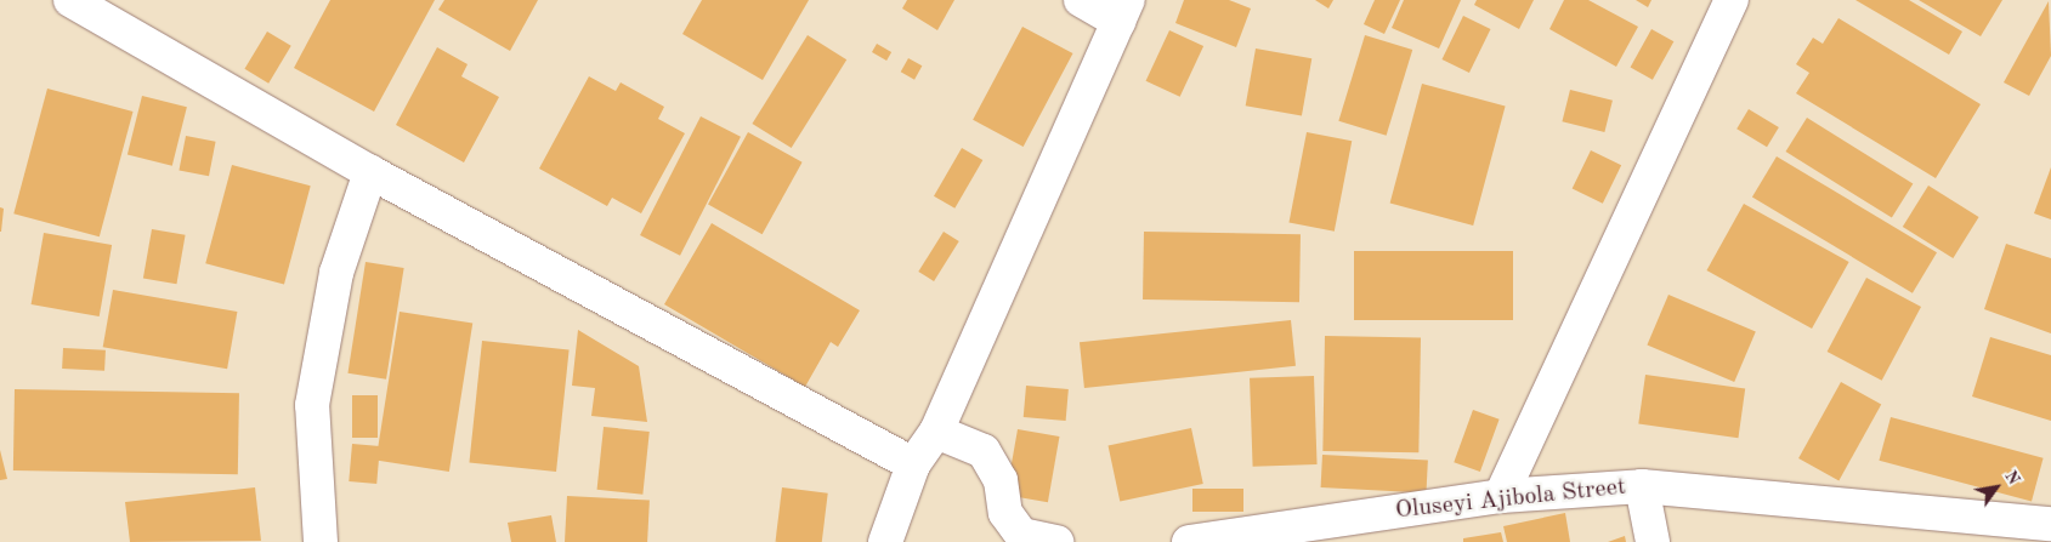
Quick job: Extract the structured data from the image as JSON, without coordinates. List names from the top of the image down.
{
  "streets": {
    "street": ["Oluseyi Ajibola Street"]
  },
  "north": "top right"
}
